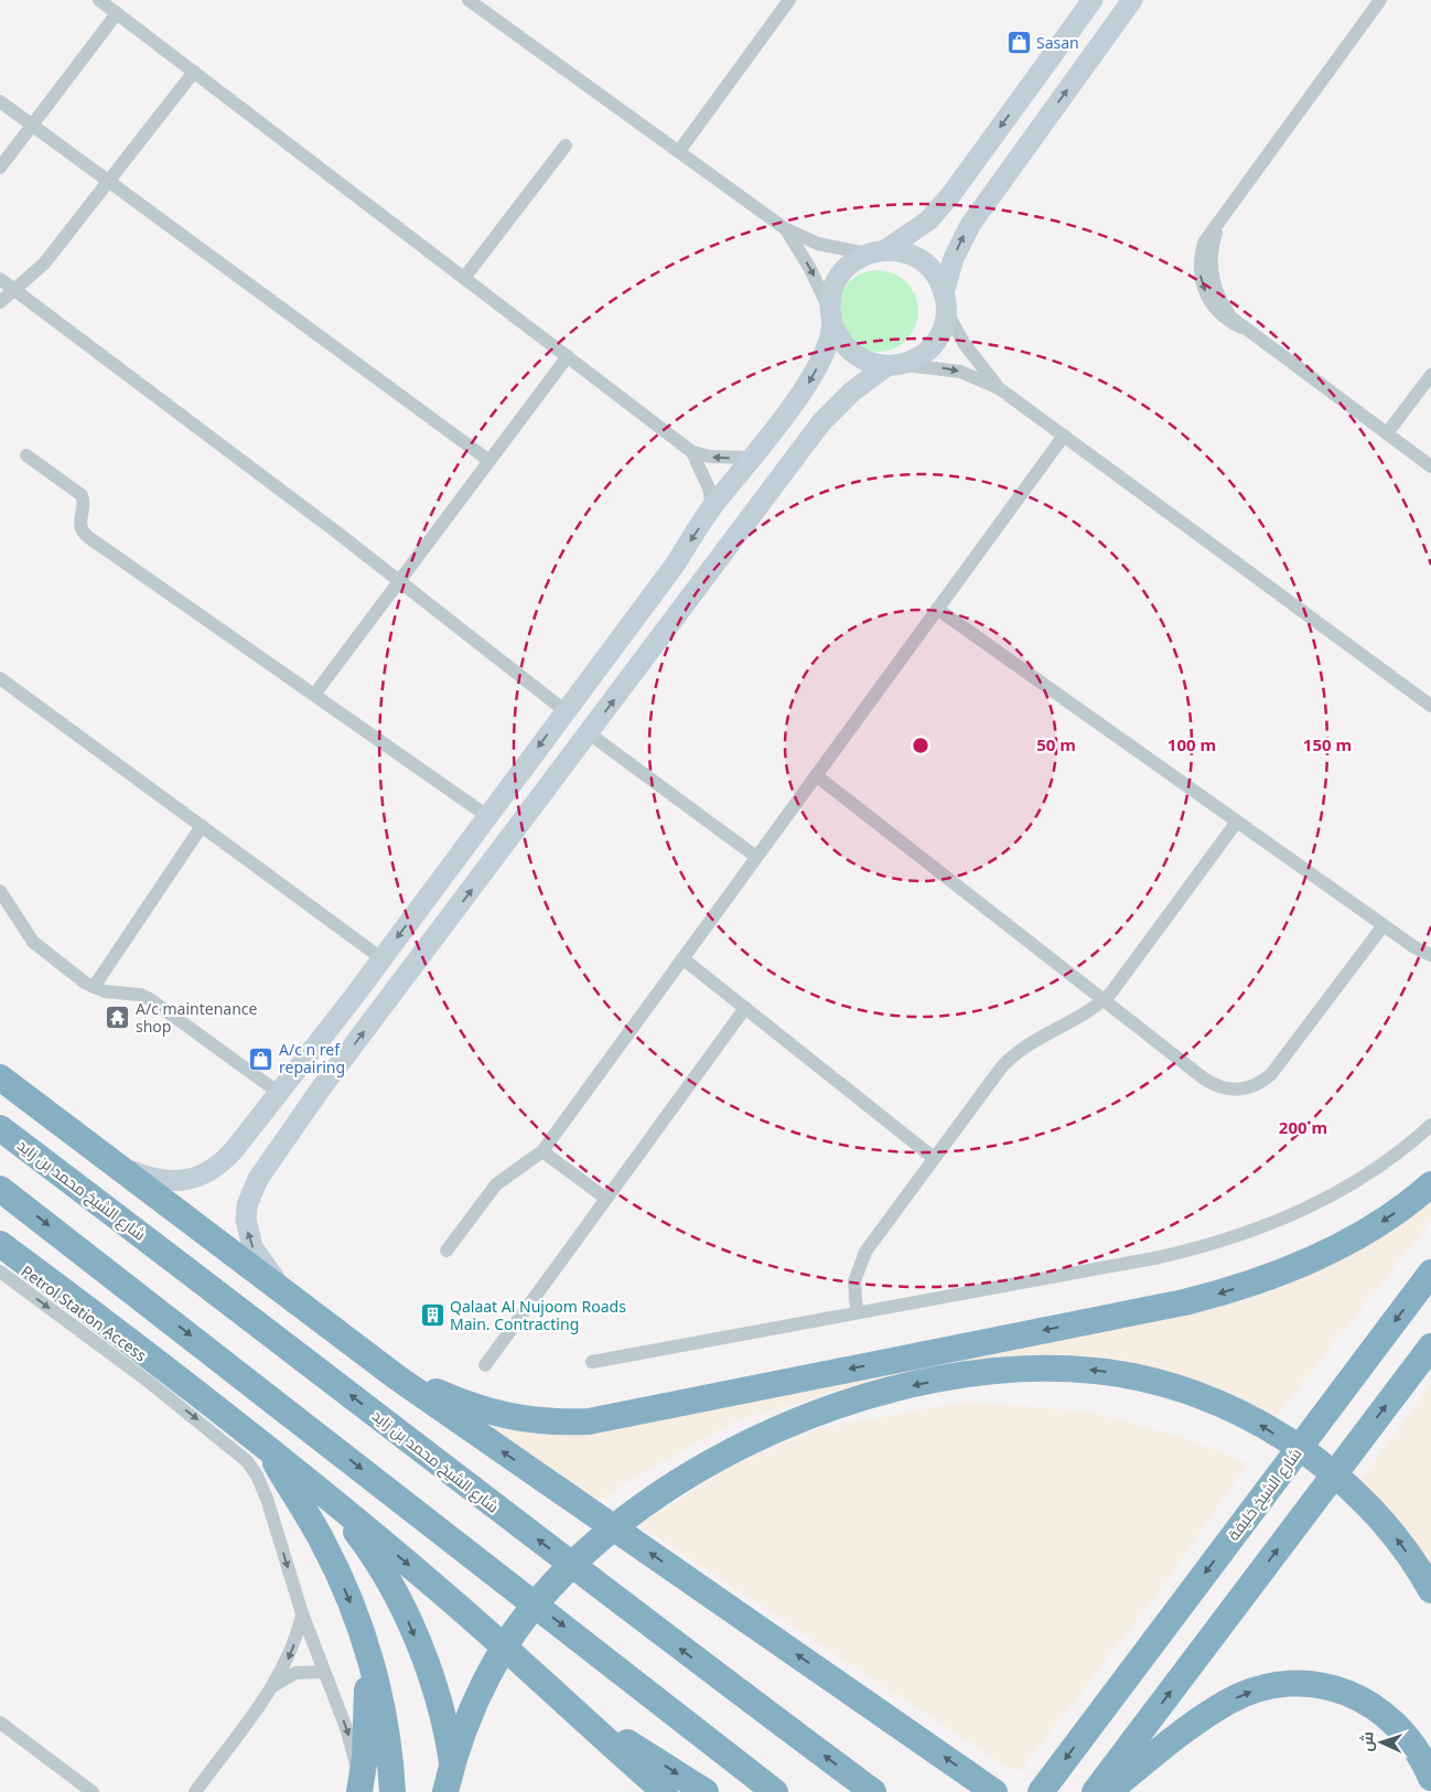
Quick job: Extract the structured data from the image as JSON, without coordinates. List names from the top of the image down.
{
  "streets": {
    "highway": ["شارع الشيخ محمد بن زايد", "شارع الشيخ خليفة"],
    "street": ["Petrol Station Access"]
  },
  "one_way": ["Petrol Station Access"],
  "places": {
    "shop": ["Sasan", "A/c n ref repairing"],
    "temple": ["A/c maintenance shop"],
    "building": ["Qalaat Al Nujoom Roads Main. Contracting"]
  },
  "north": "left",
  "rings": [
    "50 m",
    "100 m",
    "150 m",
    "200 m"
  ]
}
